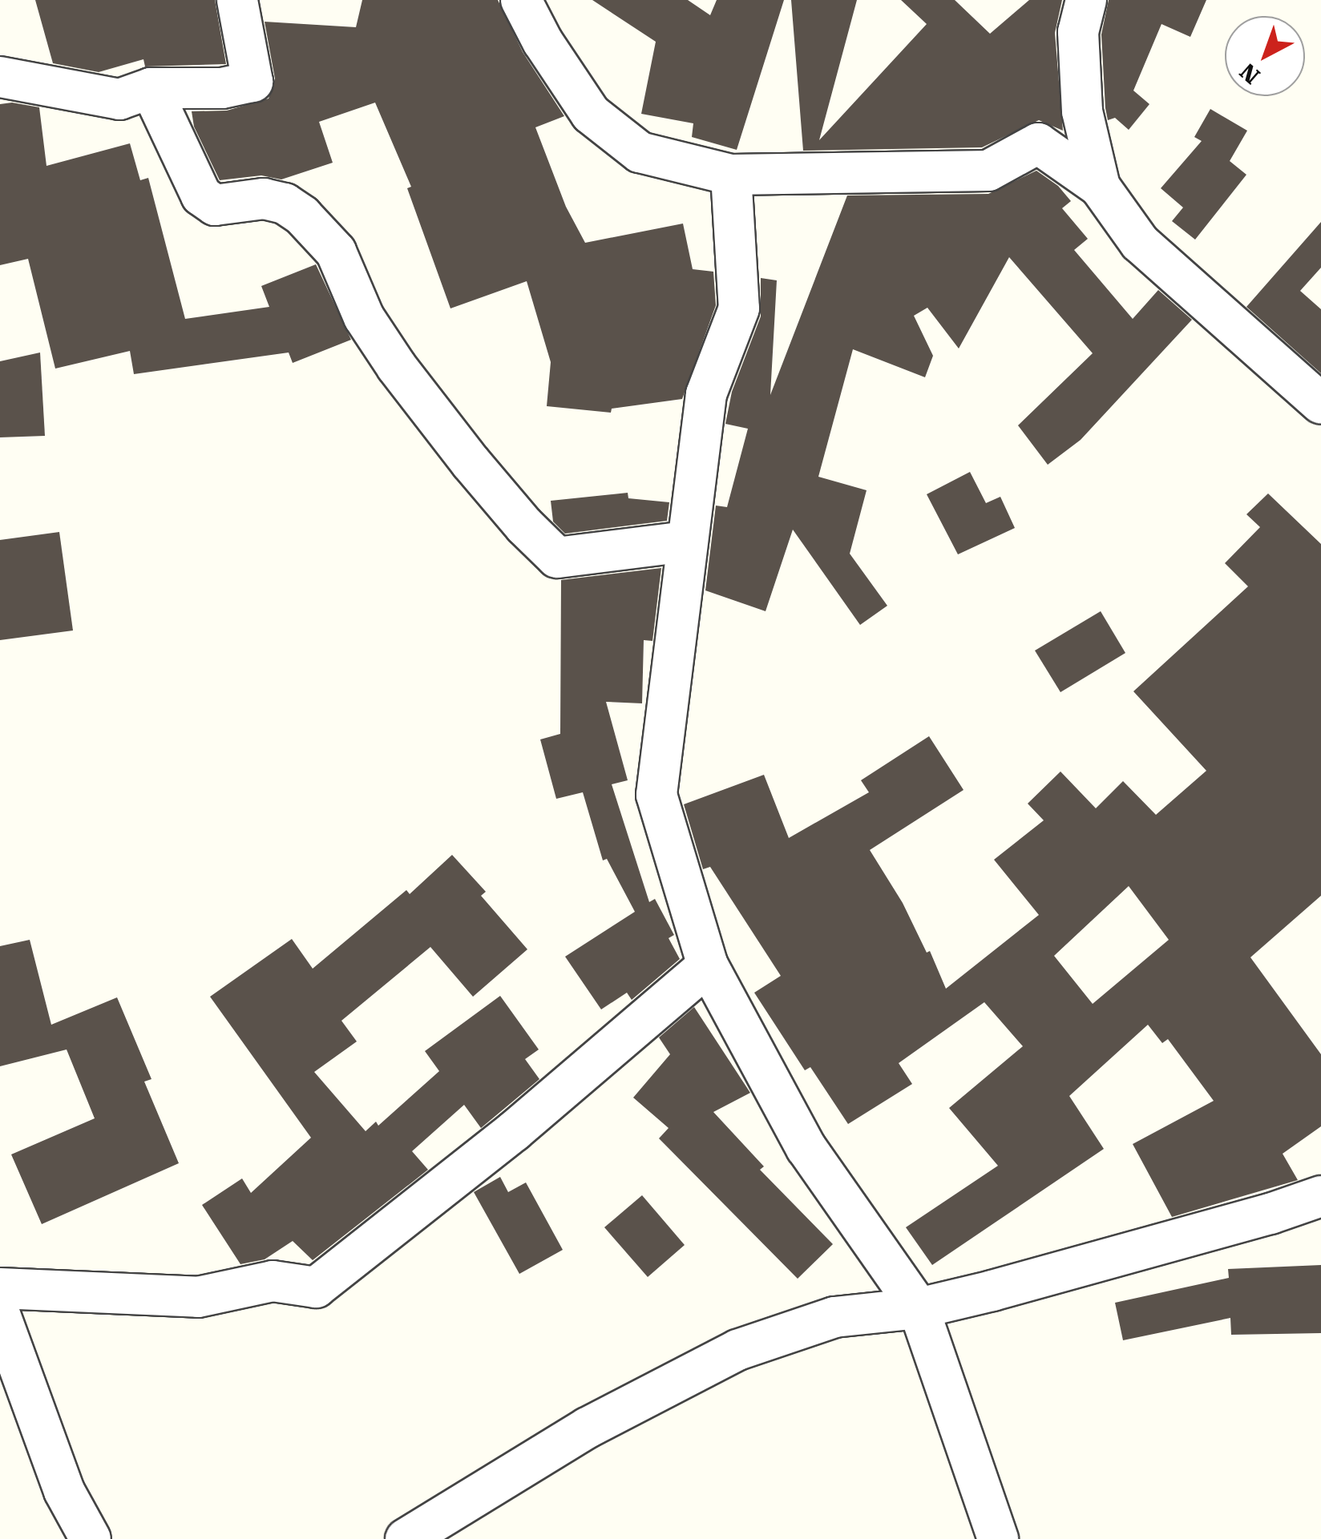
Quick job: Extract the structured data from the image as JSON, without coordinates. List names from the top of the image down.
{
  "north": "bottom left"
}
